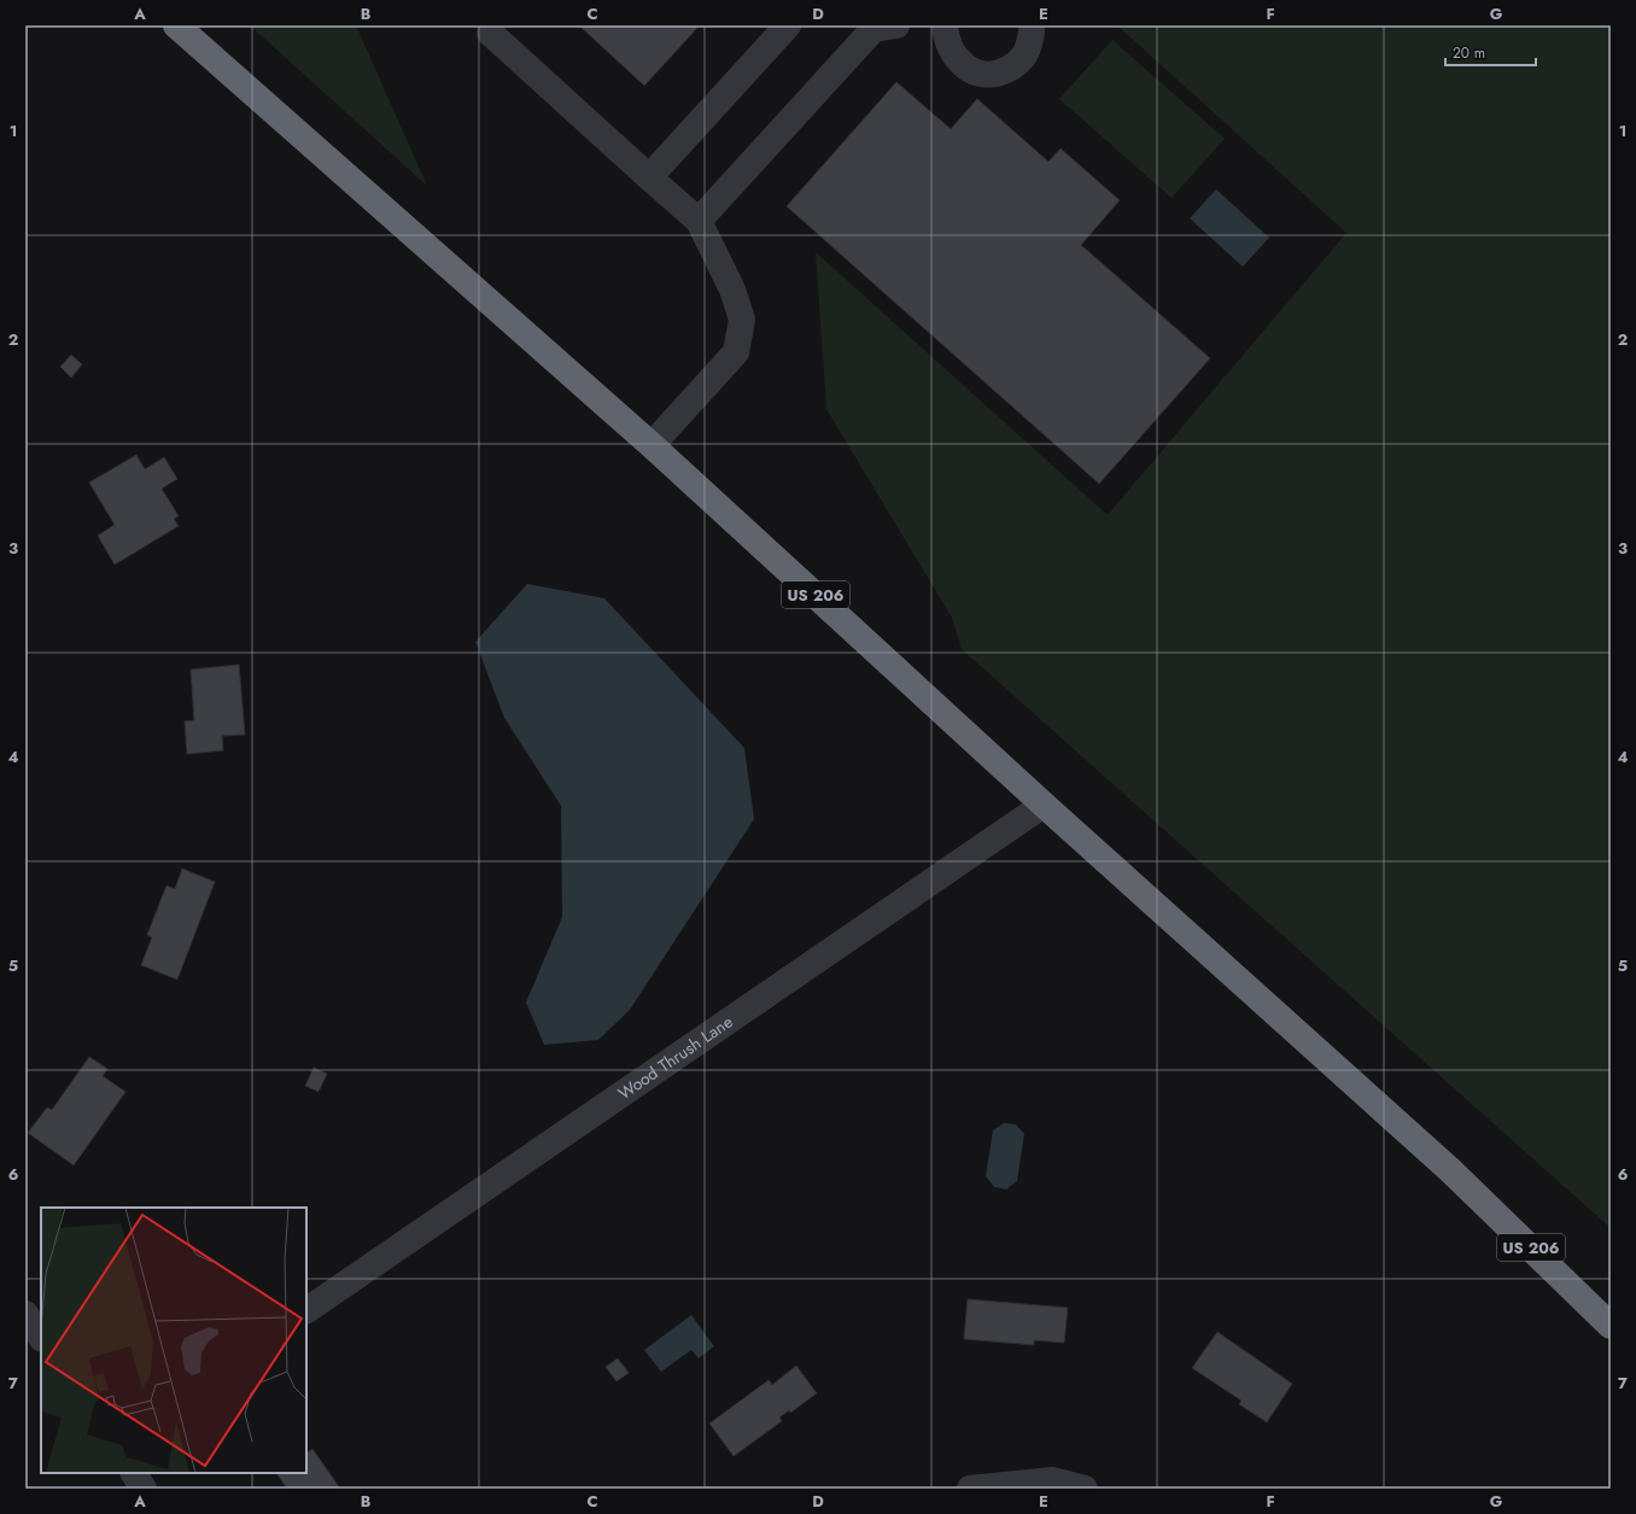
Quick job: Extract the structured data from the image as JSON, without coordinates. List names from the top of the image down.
{
  "streets": {
    "highway": ["US 206"],
    "street": ["Wood Thrush Lane"]
  },
  "crossings": [
    ["US 206", "Wood Thrush Lane"]
  ],
  "scale_bar": "20 m",
  "grid": {
    "columns": [
      "A",
      "B",
      "C",
      "D",
      "E",
      "F",
      "G"
    ],
    "rows": [
      "1",
      "2",
      "3",
      "4",
      "5",
      "6",
      "7"
    ]
  }
}
